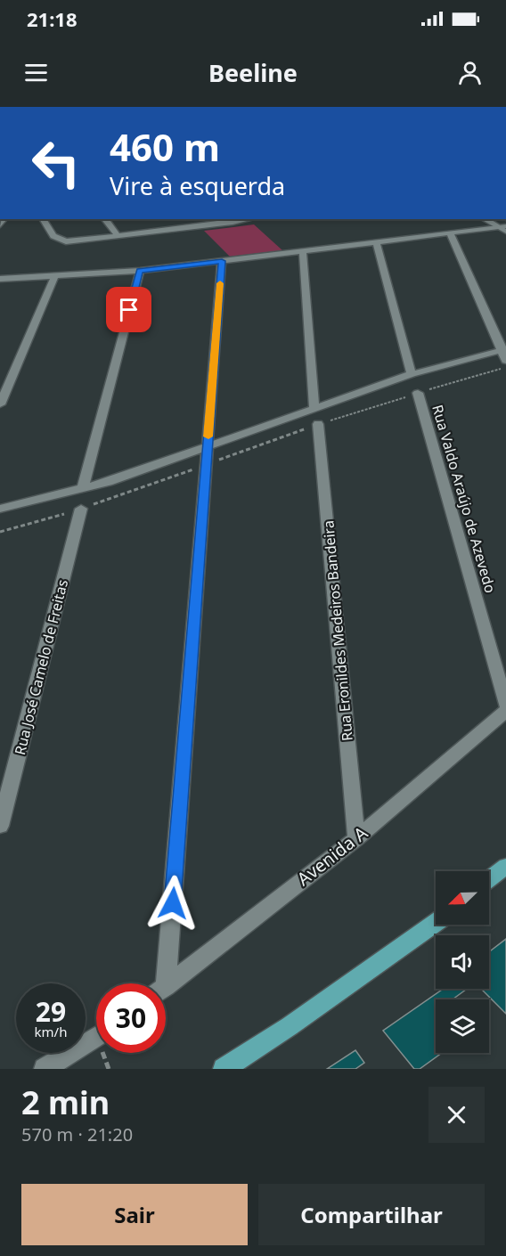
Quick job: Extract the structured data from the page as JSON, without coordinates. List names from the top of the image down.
{
  "streets": {
    "street": [
      "Rua Valdo Araújo de Azevedo",
      "Rua Eronildes Medeiros Bandeira",
      "Rua José Camelo de Freitas",
      "Avenida A"
    ]
  },
  "crossings": [
    ["Rua Eronildes Medeiros Bandeira", "Avenida A"]
  ],
  "north": "bottom left",
  "page": {
    "status": "21:18",
    "header": "Beeline",
    "turn": ["460 m", "Vire à esquerda"],
    "speed": "29 km/h",
    "limit": "30",
    "heading": ["2 min", "570 m · 21:20"],
    "buttons": ["Sair", "Compartilhar"]
  }
}
